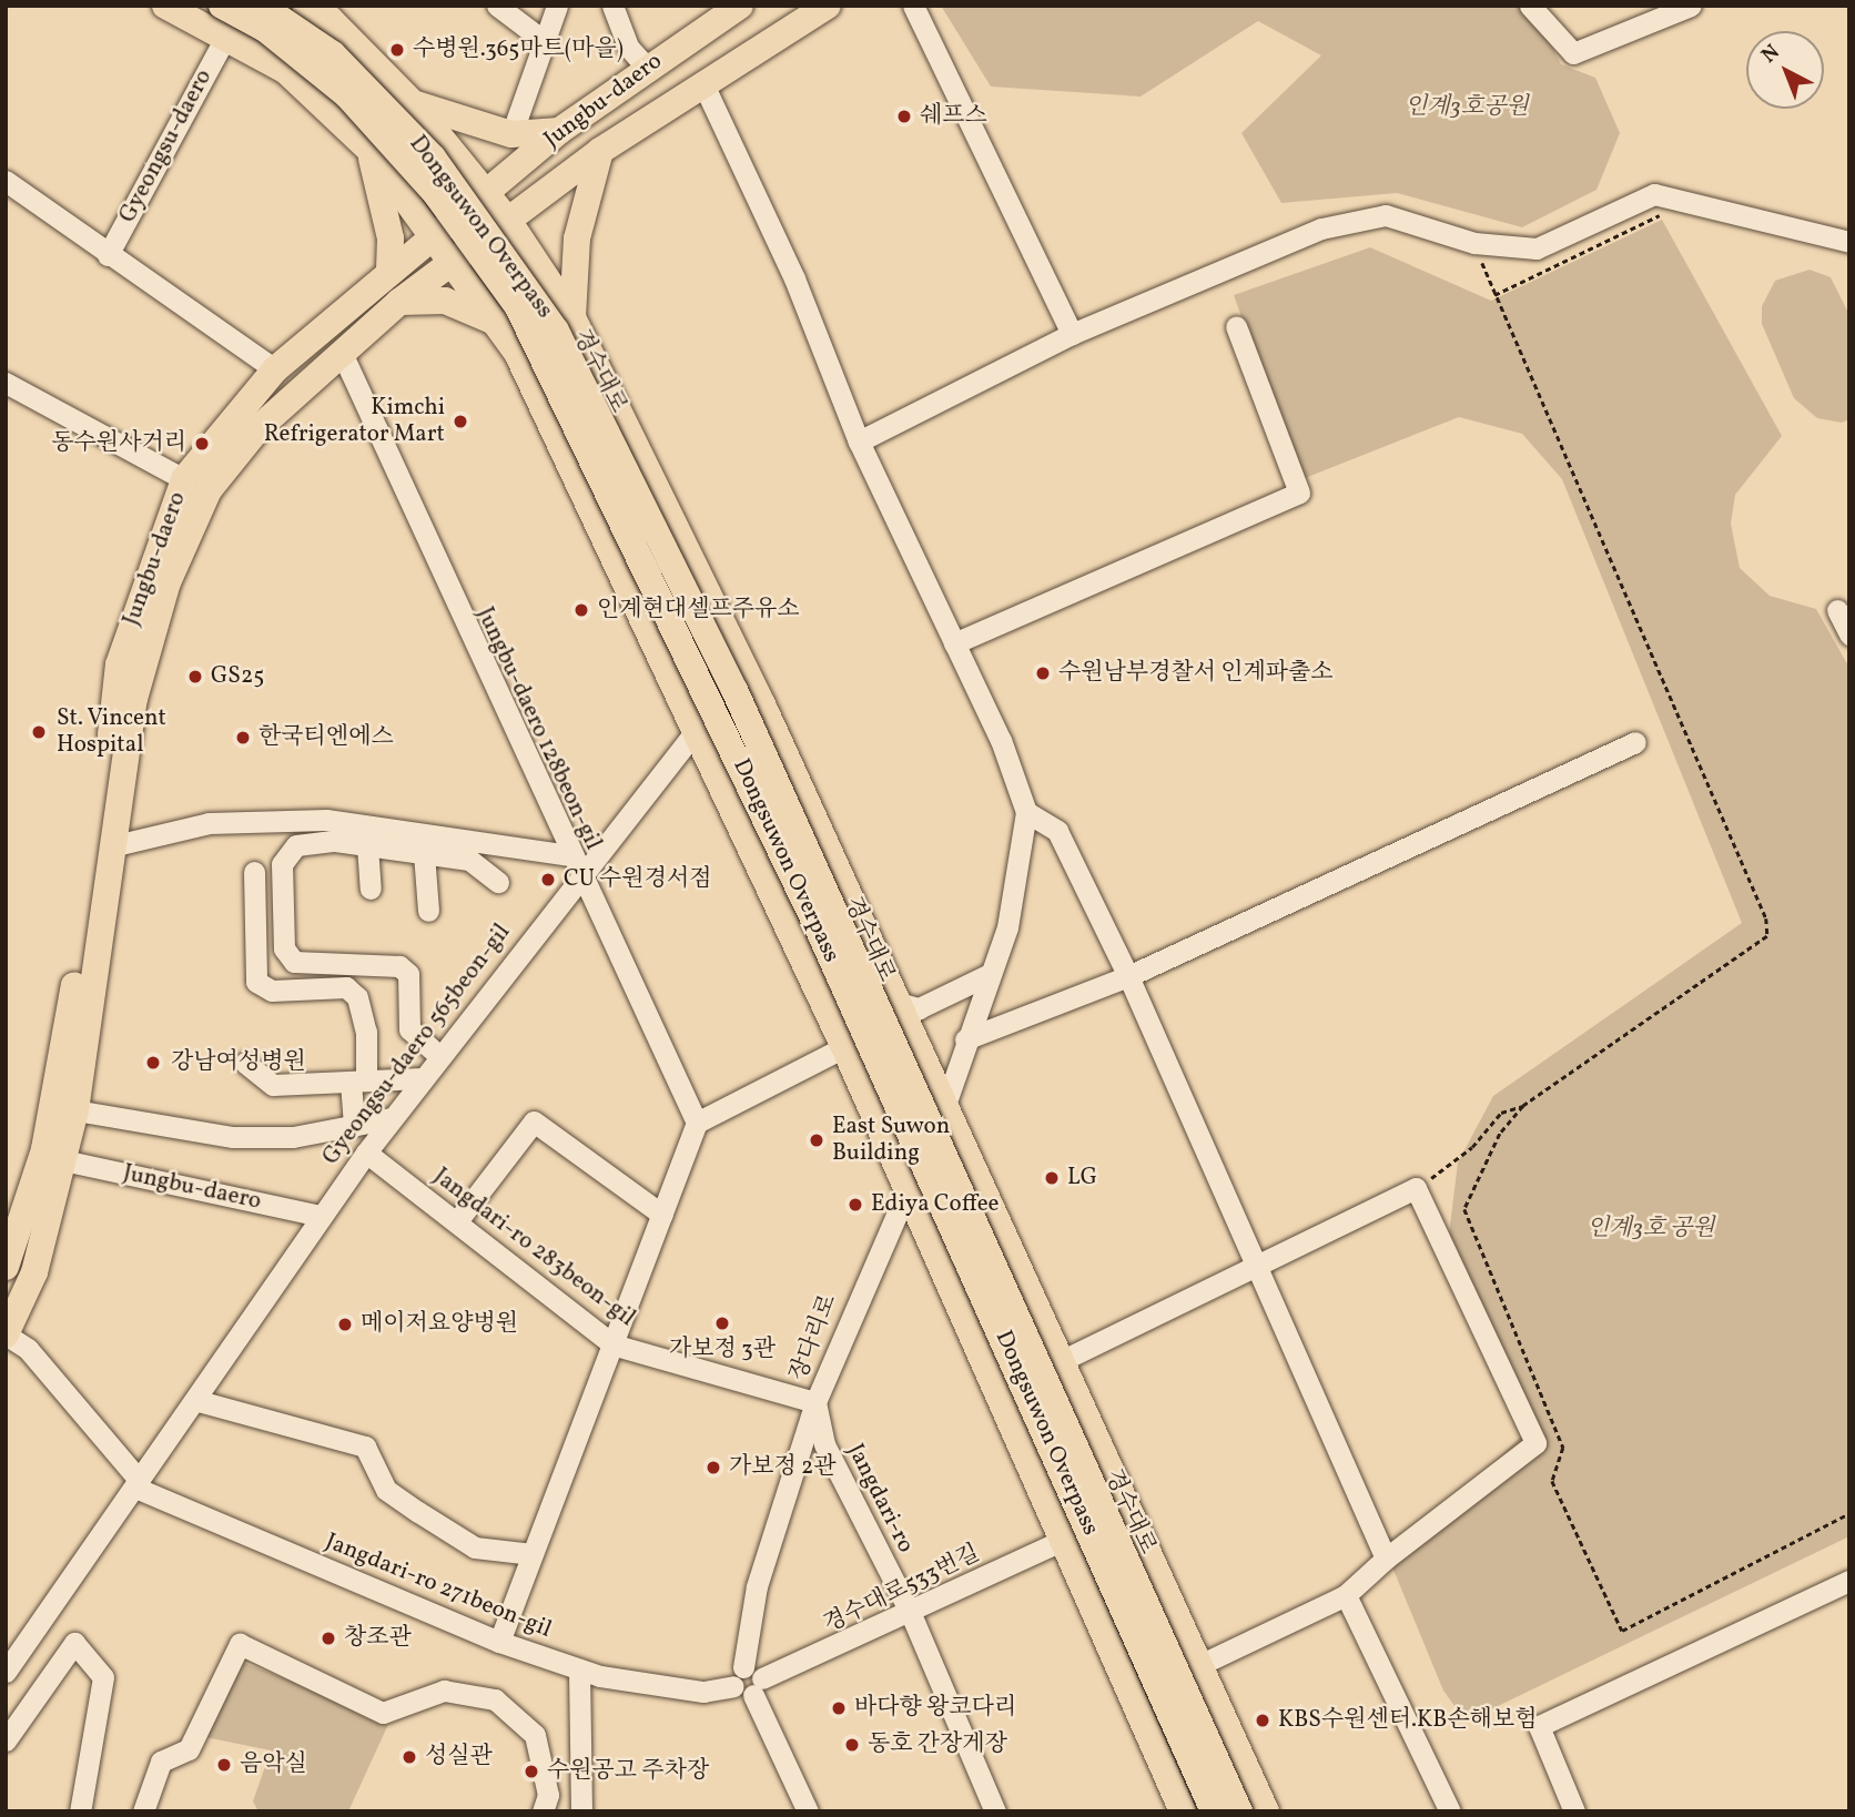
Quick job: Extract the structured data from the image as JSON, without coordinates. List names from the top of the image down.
{
  "streets": {
    "main road": ["Jungbu-daero", "Dongsuwon Overpass", "경수대로"],
    "street": [
      "Gyeongsu-daero",
      "Jungbu-daero 128beon-gil",
      "Gyeongsu-daero 565beon-gil",
      "Jangdari-ro 283beon-gil",
      "장다리로",
      "Jangdari-ro",
      "Jangdari-ro 271beon-gil",
      "경수대로533번길"
    ]
  },
  "crossings": [
    ["Jungbu-daero", "경수대로"],
    ["Jungbu-daero", "Jungbu-daero 128beon-gil"],
    ["Jungbu-daero", "Gyeongsu-daero 565beon-gil"],
    ["Jungbu-daero", "Jangdari-ro 271beon-gil"],
    ["경수대로", "장다리로"],
    ["Jungbu-daero 128beon-gil", "Gyeongsu-daero 565beon-gil"],
    ["Gyeongsu-daero 565beon-gil", "Jangdari-ro 283beon-gil"],
    ["Gyeongsu-daero 565beon-gil", "Jangdari-ro 271beon-gil"],
    ["Jangdari-ro 283beon-gil", "장다리로"],
    ["Jangdari-ro 283beon-gil", "Jangdari-ro"],
    ["장다리로", "Jangdari-ro"],
    ["장다리로", "Jangdari-ro 271beon-gil"],
    ["장다리로", "경수대로533번길"],
    ["Jangdari-ro", "경수대로533번길"],
    ["Jangdari-ro 271beon-gil", "경수대로533번길"]
  ],
  "parks": ["인계3호공원", "인계3호 공원"],
  "places": [
    "수병원.365마트(마을)",
    "쉐프스",
    "Kimchi Refrigerator Mart",
    "동수원사거리",
    "인계현대셀프주유소",
    "수원남부경찰서 인계파출소",
    "GS25",
    "St. Vincent Hospital",
    "한국티엔에스",
    "CU 수원경서점",
    "강남여성병원",
    "East Suwon Building",
    "LG",
    "Ediya Coffee",
    "가보정 3관",
    "메이저요양벙원",
    "가보정 2관",
    "창조관",
    "바다향 왕코다리",
    "KBS수원센터.KB손해보험",
    "동호 간장게장",
    "성실관",
    "음악실",
    "수원공고 주차장"
  ],
  "north": "top left"
}
